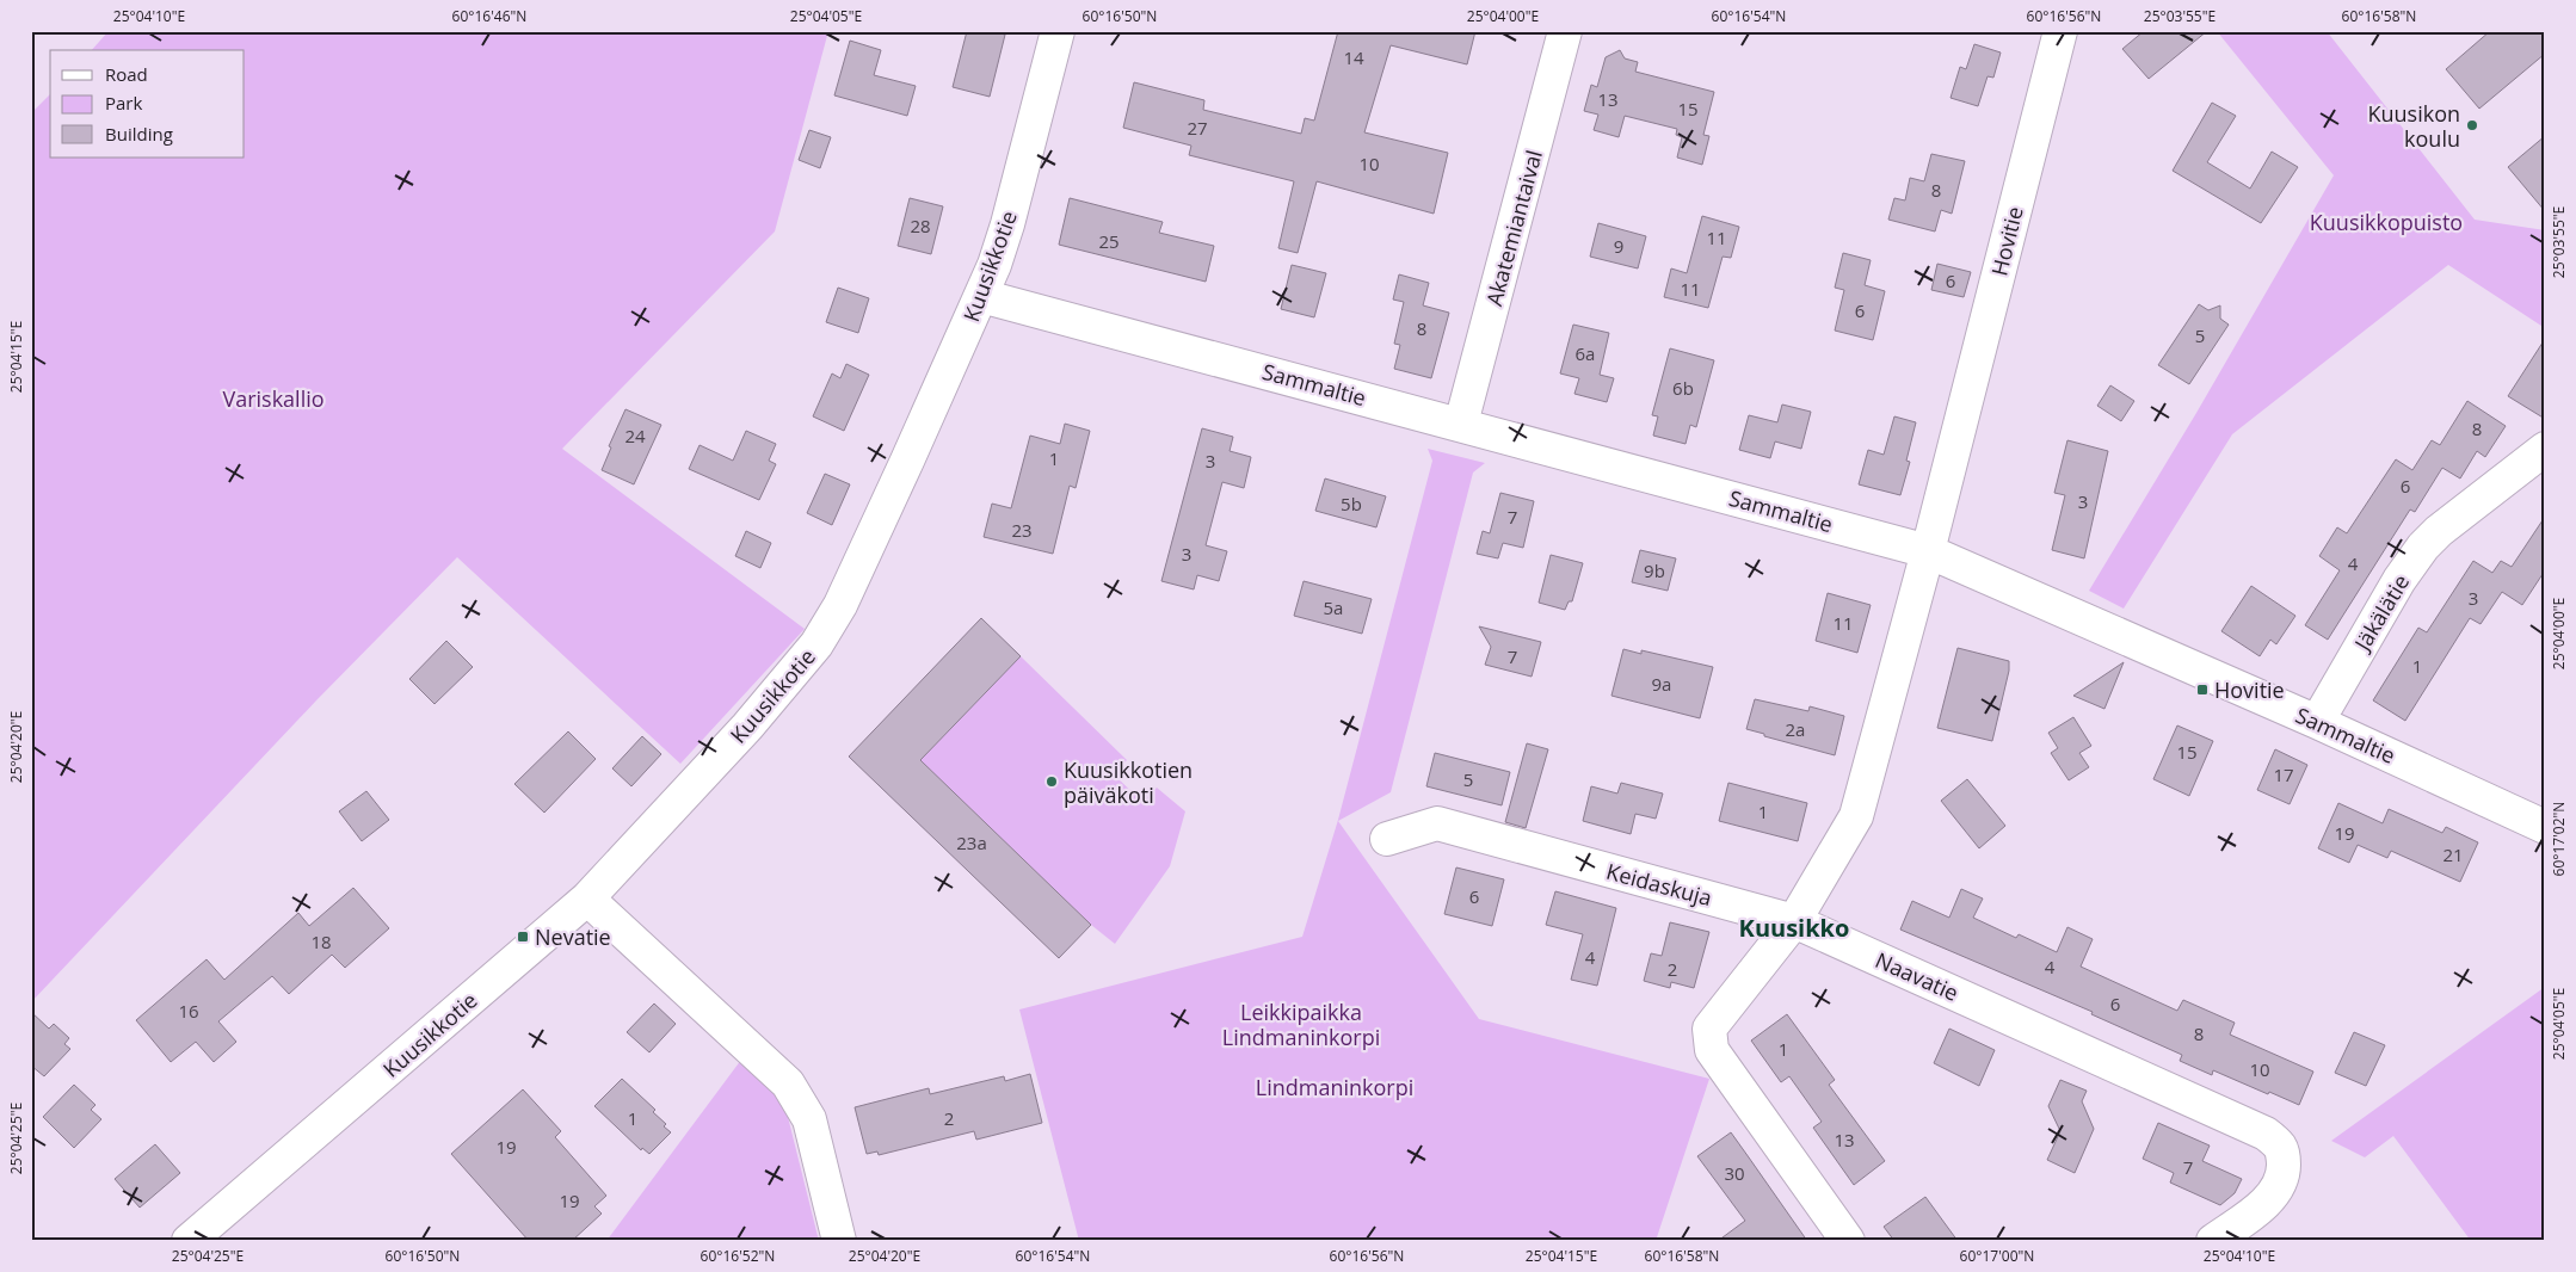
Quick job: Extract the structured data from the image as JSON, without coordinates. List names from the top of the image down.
{
  "streets": {
    "street": [
      "Akatemiantaival",
      "Hovitie",
      "Kuusikkotie",
      "Sammaltie",
      "Jäkälätie",
      "Keidaskuja",
      "Naavatie"
    ]
  },
  "crossings": [
    ["Akatemiantaival", "Sammaltie"],
    ["Hovitie", "Sammaltie"],
    ["Hovitie", "Keidaskuja"],
    ["Hovitie", "Naavatie"],
    ["Kuusikkotie", "Sammaltie"],
    ["Sammaltie", "Jäkälätie"],
    ["Keidaskuja", "Naavatie"]
  ],
  "districts": ["Kuusikko"],
  "parks": [
    "Kuusikkopuisto",
    "Variskallio",
    "Leikkipaikka Lindmaninkorpi",
    "Lindmaninkorpi"
  ],
  "places": {
    "other": ["Kuusikon koulu", "Kuusikkotien päiväkoti"],
    "transit": ["Hovitie", "Nevatie"]
  },
  "house_numbers": [
    "14",
    "13",
    "15",
    "27",
    "10",
    "8",
    "28",
    "11",
    "25",
    "9",
    "6",
    "11",
    "6",
    "8",
    "5",
    "6a",
    "6b",
    "8",
    "24",
    "1",
    "3",
    "6",
    "3",
    "5b",
    "7",
    "23",
    "3",
    "4",
    "9b",
    "3",
    "5a",
    "11",
    "7",
    "1",
    "9a",
    "2a",
    "15",
    "17",
    "5",
    "1",
    "19",
    "23a",
    "21",
    "6",
    "18",
    "4",
    "4",
    "2",
    "6",
    "16",
    "8",
    "1",
    "10",
    "1",
    "2",
    "13",
    "19",
    "7",
    "30",
    "19"
  ],
  "legend": ["Road", "Park", "Building"],
  "coordinates": [
    "25°04'10\"E",
    "60°16'46\"N",
    "25°04'05\"E",
    "60°16'50\"N",
    "25°04'00\"E",
    "60°16'54\"N",
    "60°16'56\"N",
    "25°03'55\"E",
    "60°16'58\"N",
    "25°04'15\"E",
    "25°04'20\"E",
    "60°17'02\"N",
    "25°04'25\"E",
    "60°16'52\"N",
    "60°17'00\"N"
  ]
}
